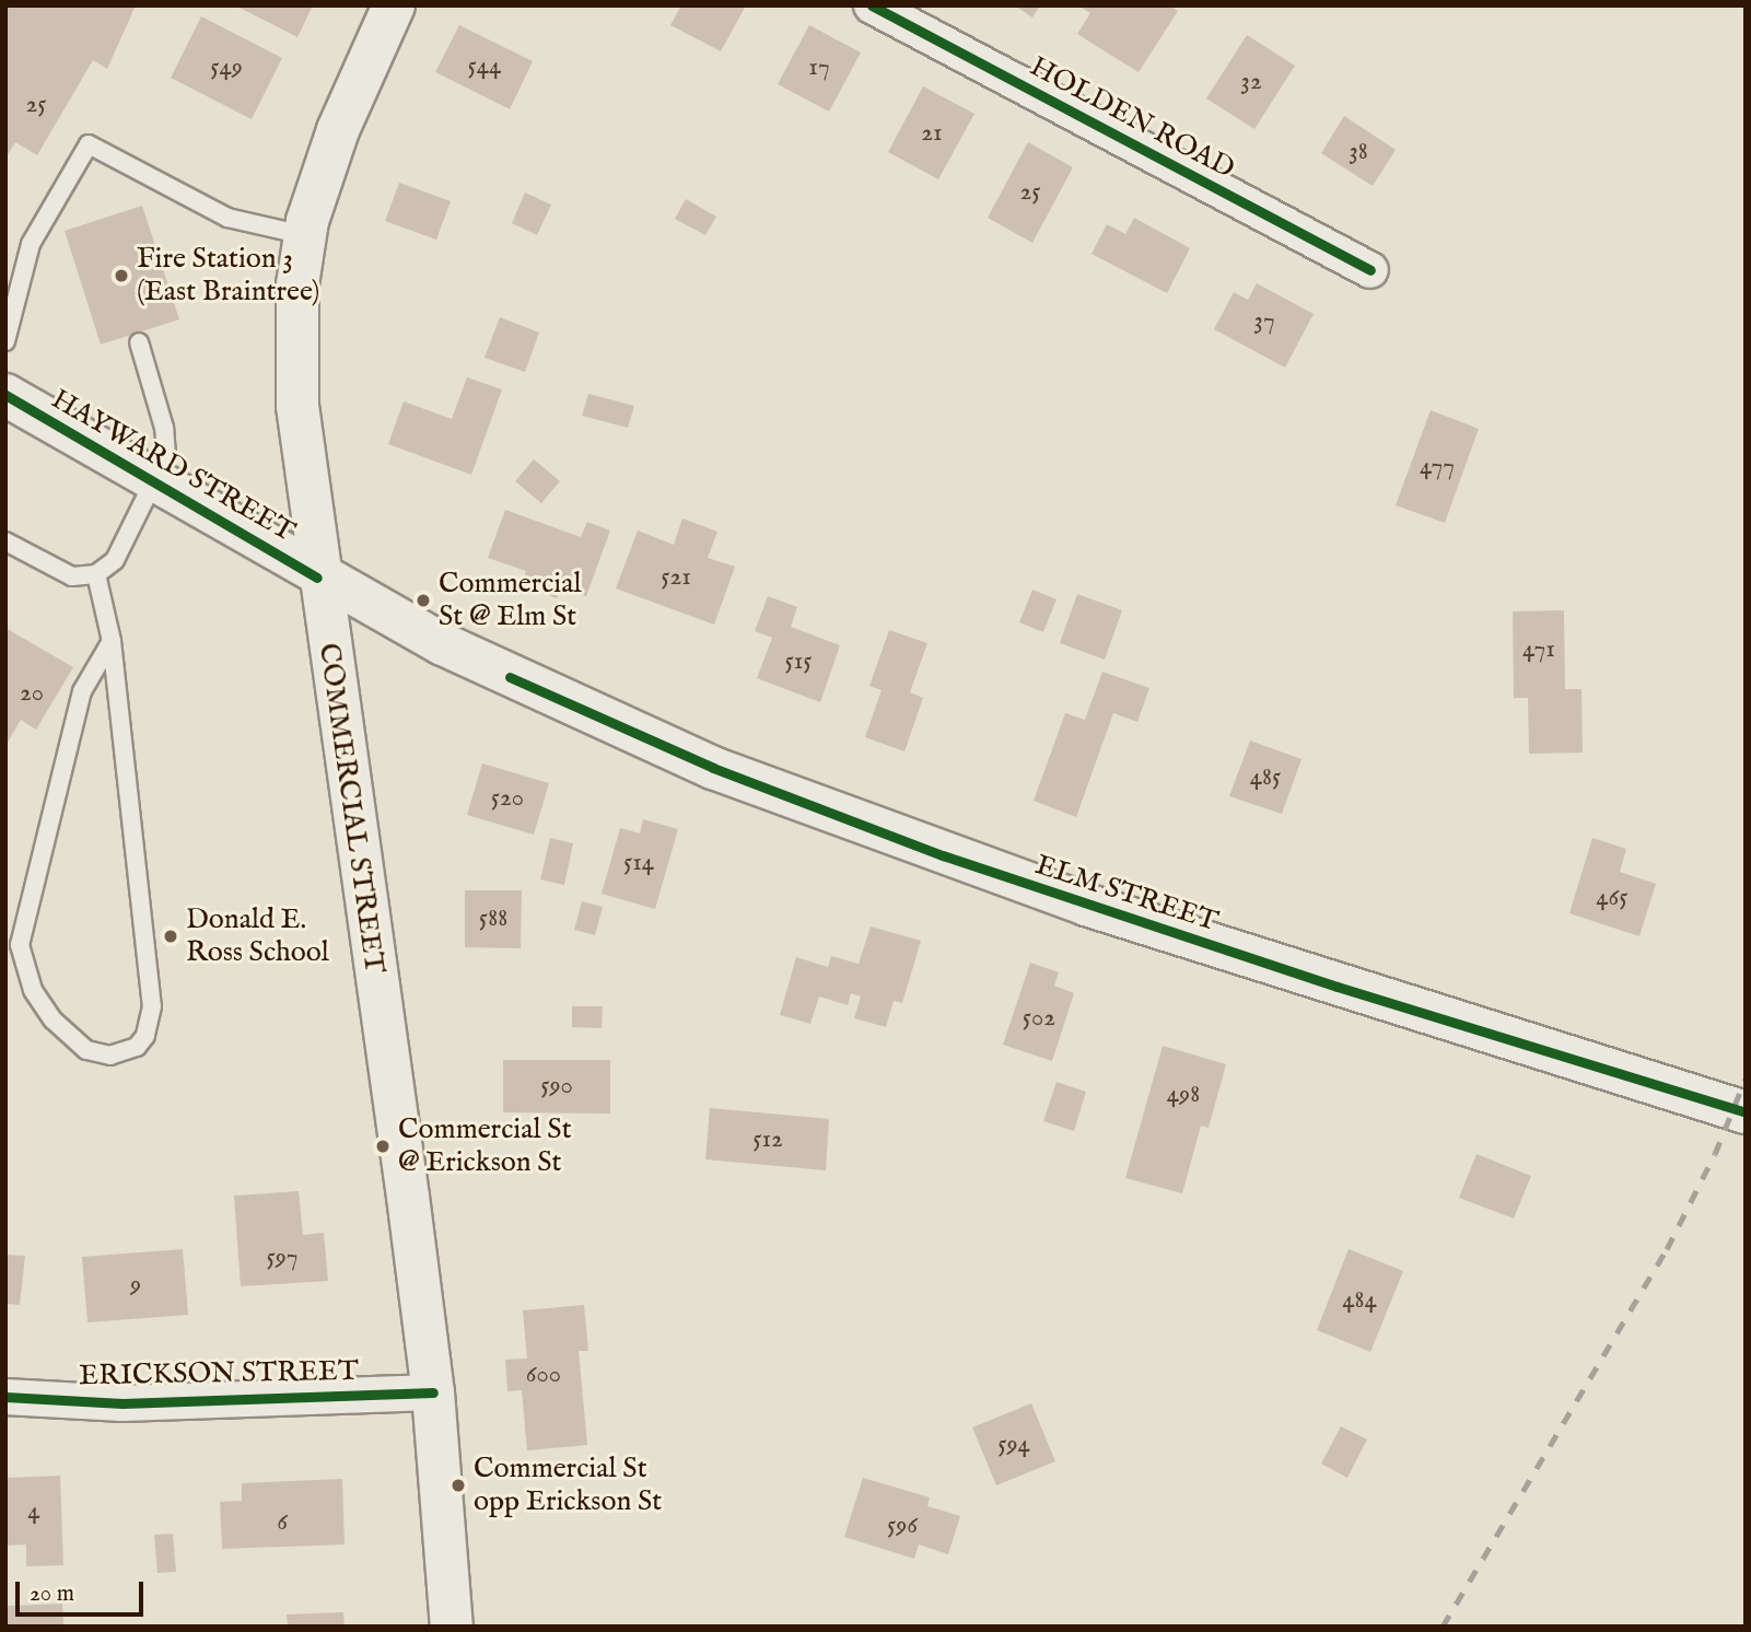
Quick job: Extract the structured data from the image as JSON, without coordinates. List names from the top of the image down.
{
  "streets": {
    "main road": ["HAYWARD STREET", "COMMERCIAL STREET", "ELM STREET"],
    "street": ["HOLDEN ROAD", "ERICKSON STREET"]
  },
  "crossings": [
    ["HAYWARD STREET", "COMMERCIAL STREET"],
    ["HAYWARD STREET", "ELM STREET"],
    ["COMMERCIAL STREET", "ELM STREET"],
    ["COMMERCIAL STREET", "ERICKSON STREET"]
  ],
  "places": [
    "Fire Station 3 (East Braintree)",
    "Commercial St @ Elm St",
    "Donald E. Ross School",
    "Commercial St @ Erickson St",
    "Commercial St opp Erickson St"
  ],
  "house_numbers": [
    "544",
    "549",
    "17",
    "32",
    "25",
    "21",
    "38",
    "25",
    "37",
    "477",
    "521",
    "471",
    "515",
    "20",
    "485",
    "520",
    "514",
    "465",
    "588",
    "502",
    "590",
    "498",
    "512",
    "597",
    "9",
    "484",
    "600",
    "594",
    "4",
    "6",
    "596"
  ],
  "scale_bar": "20 m"
}
